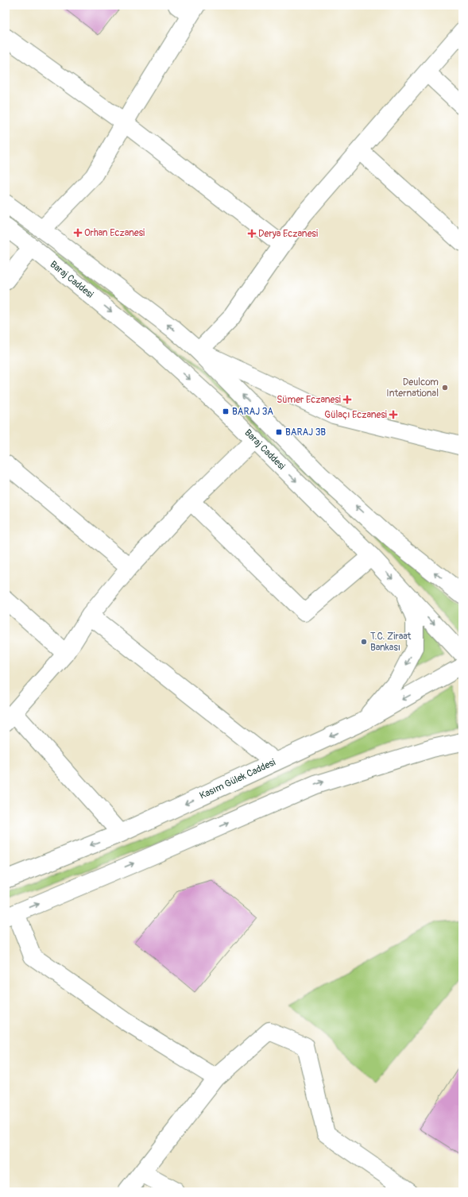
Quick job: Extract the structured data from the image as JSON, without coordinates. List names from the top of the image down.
{
  "streets": {
    "street": ["Baraj Caddesi", "Kasım Gülek Caddesi"]
  },
  "places": {
    "health": [
      "Orhan Eczanesi",
      "Derya Eczanesi",
      "Sümer Eczanesi",
      "Gülaçı Eczanesi"
    ],
    "other": ["Deulcom International", "T.C. Ziraat Bankası"],
    "transit": ["BARAJ 3A", "BARAJ 3B"]
  }
}
